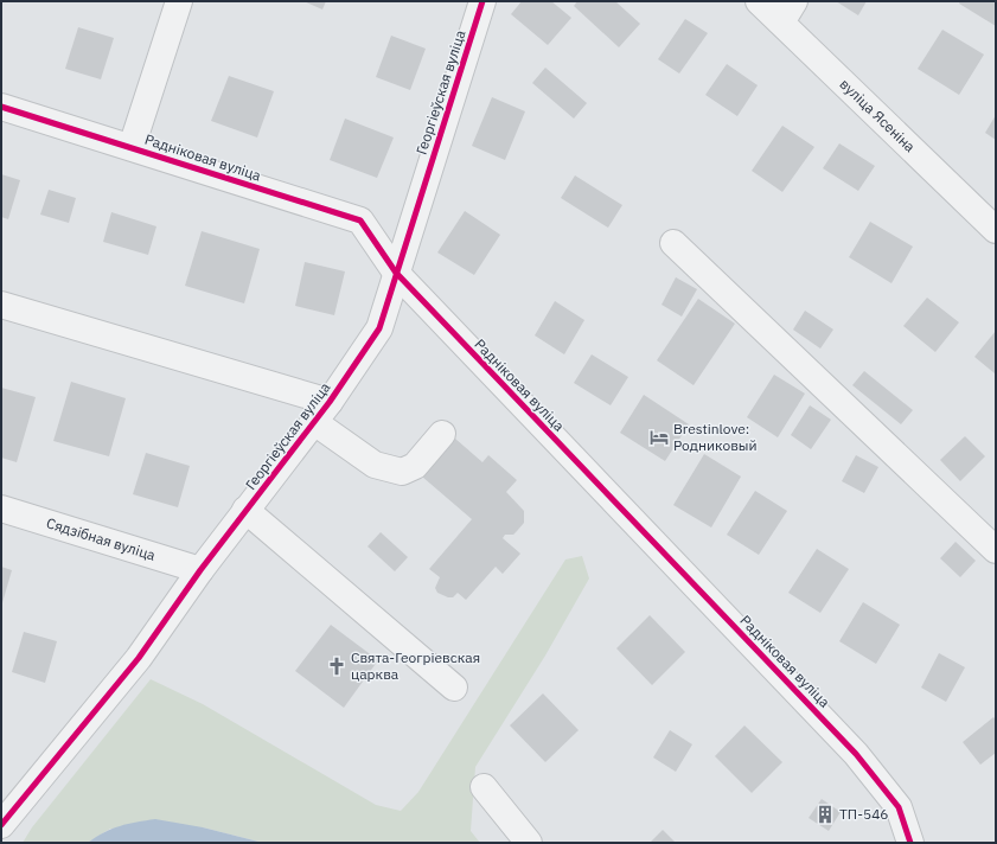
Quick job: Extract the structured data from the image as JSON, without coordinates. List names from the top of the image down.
{
  "streets": {
    "street": [
      "Георгіеўская вуліца",
      "вуліца Ясеніна",
      "Радніковая вуліца",
      "Сядзібная вуліца"
    ]
  },
  "crossings": [
    ["Георгіеўская вуліца", "Радніковая вуліца"],
    ["Георгіеўская вуліца", "Сядзібная вуліца"]
  ],
  "places": {
    "hotel": ["Brestinlove: Родниковый"],
    "church": ["Свята-Геогріевская царква"],
    "building": ["ТП-546"]
  }
}
